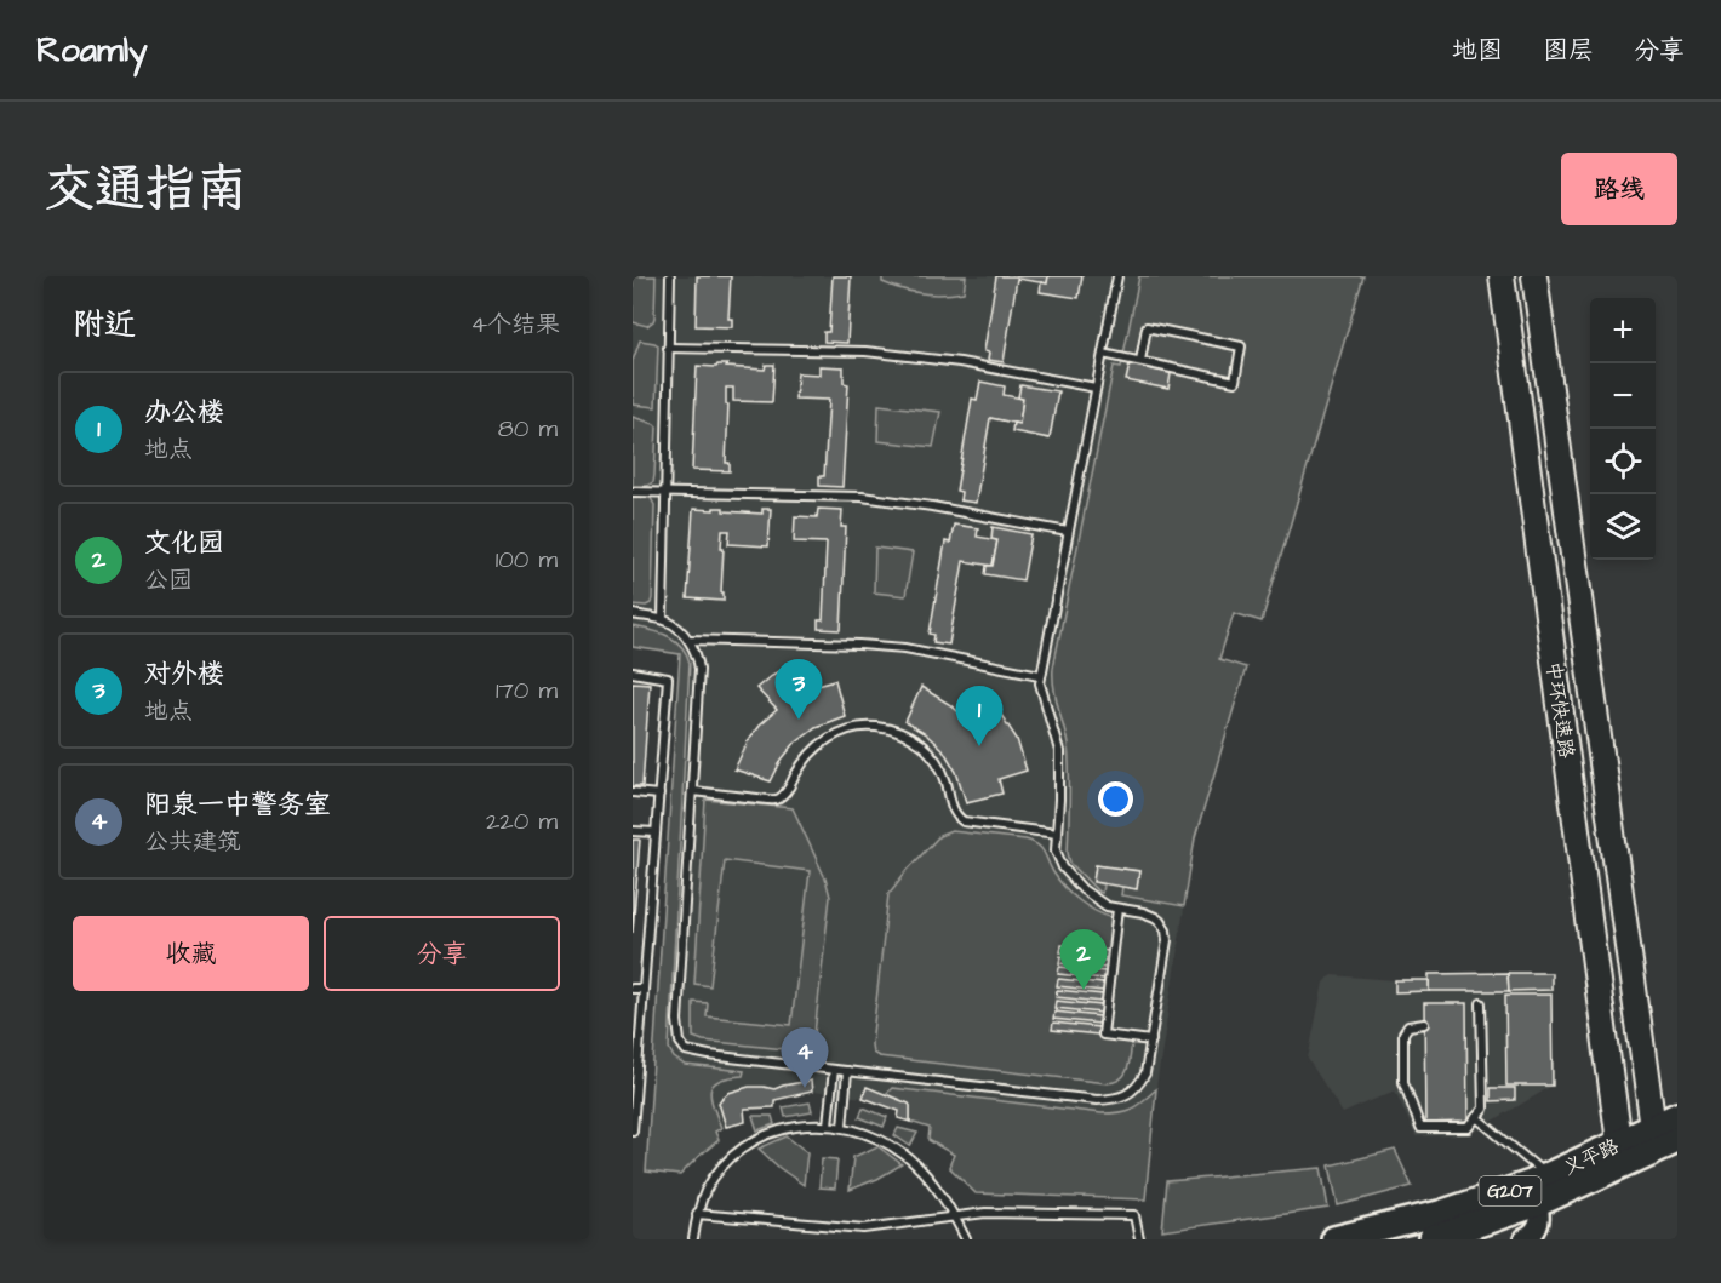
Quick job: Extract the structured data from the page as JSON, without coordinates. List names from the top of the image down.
{
  "streets": {
    "highway": ["义平路", "G207"],
    "main road": ["中环快速路"]
  },
  "crossings": [
    ["中环快速路", "义平路"]
  ],
  "page": {
    "header": "Roamly",
    "nav": ["地图", "图层", "分享"],
    "title": "交通指南",
    "buttons": [
      "路线",
      ["收藏", "分享"]
    ],
    "heading": ["附近", "4个结果"],
    "map_buttons": ["+", "−"],
    "list": [
      {
        "mark": "1",
        "name": "办公楼",
        "note": "地点",
        "value": "80 m"
      },
      {
        "mark": "2",
        "name": "文化园",
        "note": "公园",
        "value": "100 m"
      },
      {
        "mark": "3",
        "name": "对外楼",
        "note": "地点",
        "value": "170 m"
      },
      {
        "mark": "4",
        "name": "阳泉一中警务室",
        "note": "公共建筑",
        "value": "220 m"
      }
    ],
    "pins": [
      "3",
      "1",
      "2",
      "4"
    ]
  }
}
